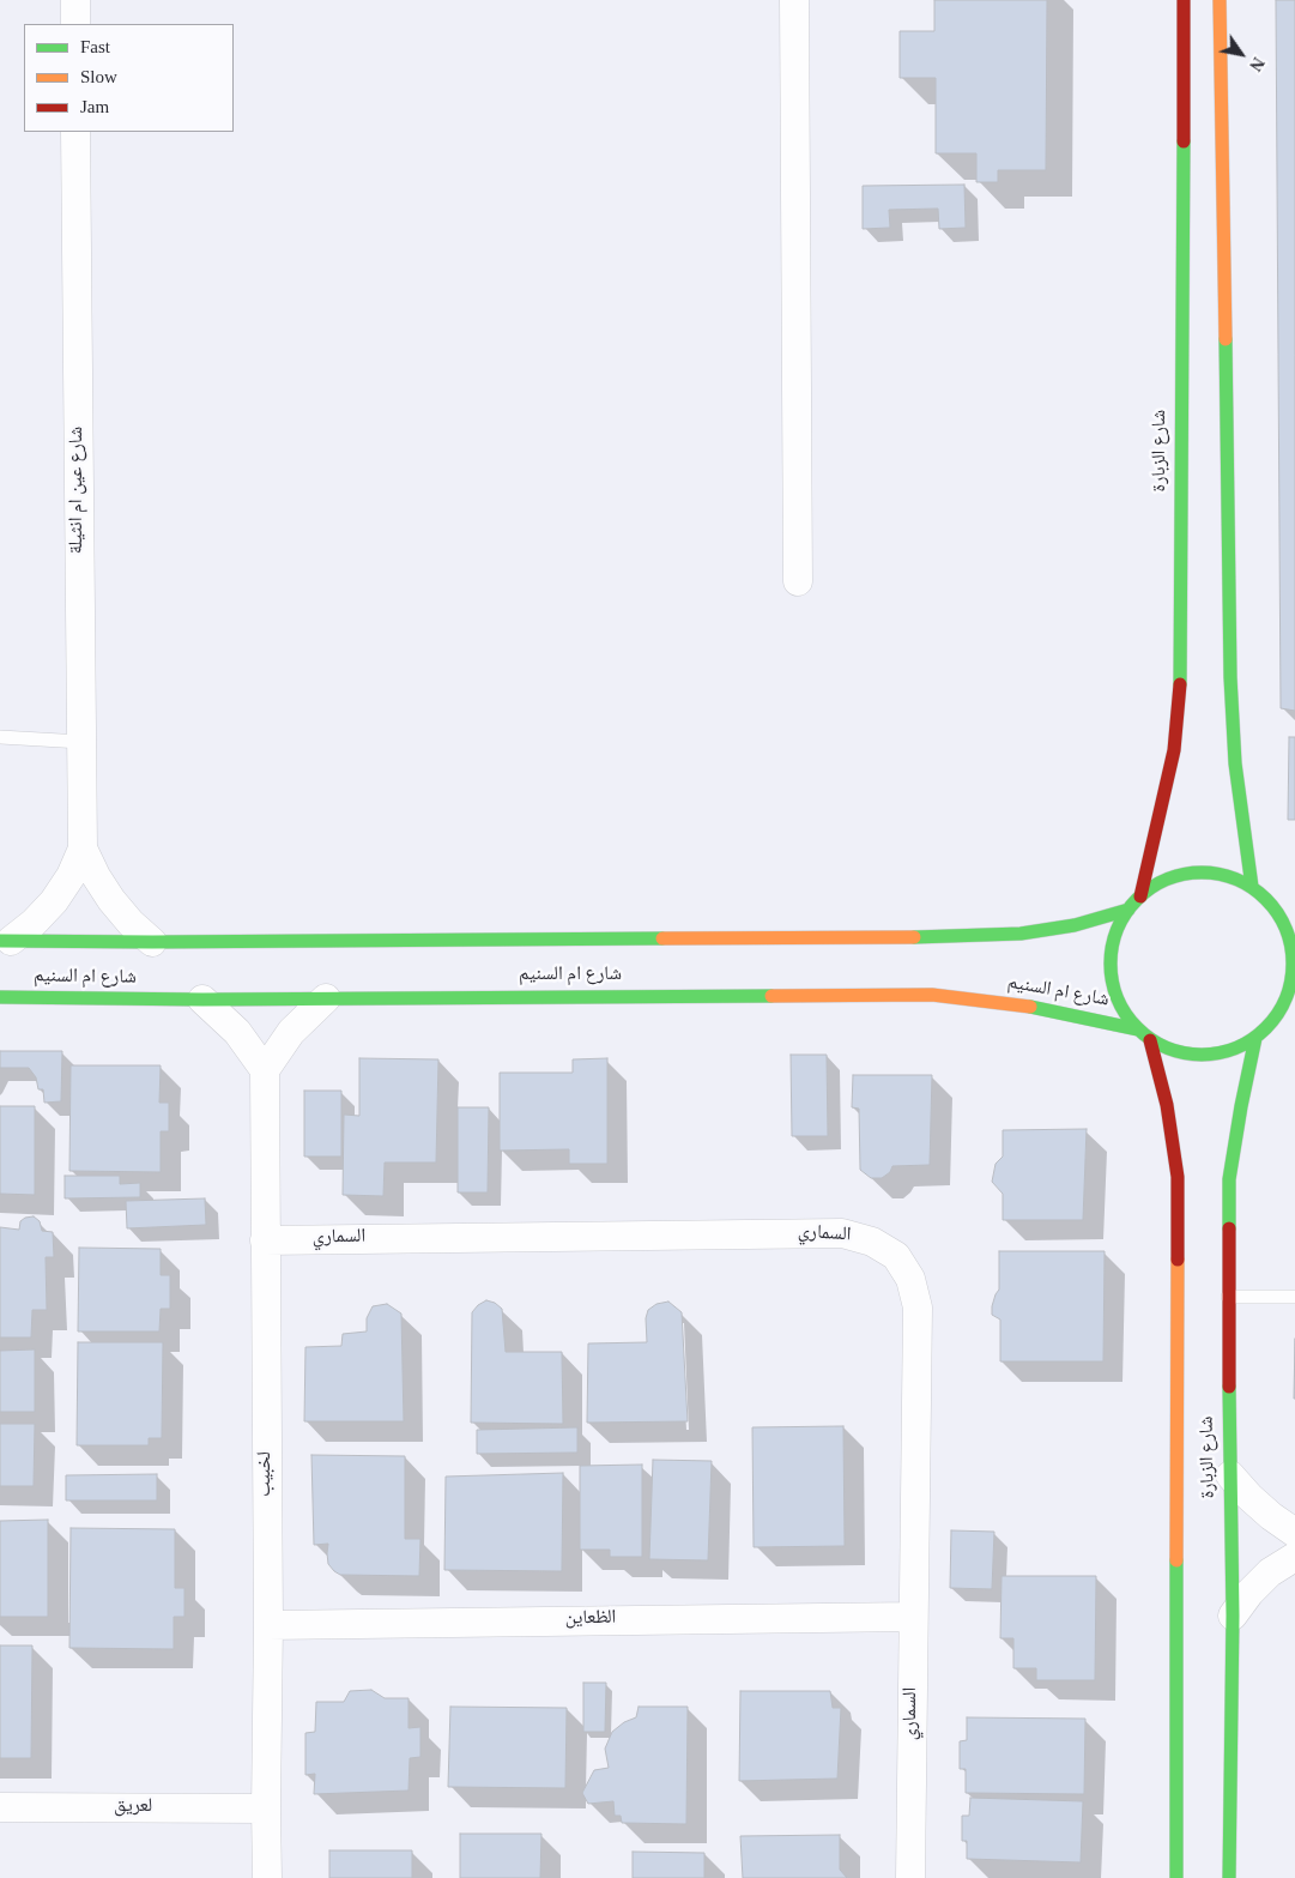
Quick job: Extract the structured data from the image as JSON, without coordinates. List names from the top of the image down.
{
  "streets": {
    "street": [
      "شارع الزبارة",
      "شارع عين ام انثيلة",
      "شارع ام السنيم",
      "السماري",
      "لخبيب",
      "الظعاين",
      "لعريق"
    ]
  },
  "crossings": [
    ["شارع الزبارة", "شارع ام السنيم"],
    ["شارع عين ام انثيلة", "شارع ام السنيم"],
    ["السماري", "لخبيب"],
    ["السماري", "الظعاين"],
    ["لخبيب", "الظعاين"],
    ["لخبيب", "لعريق"]
  ],
  "legend": ["Fast", "Slow", "Jam"],
  "north": "bottom right"
}
